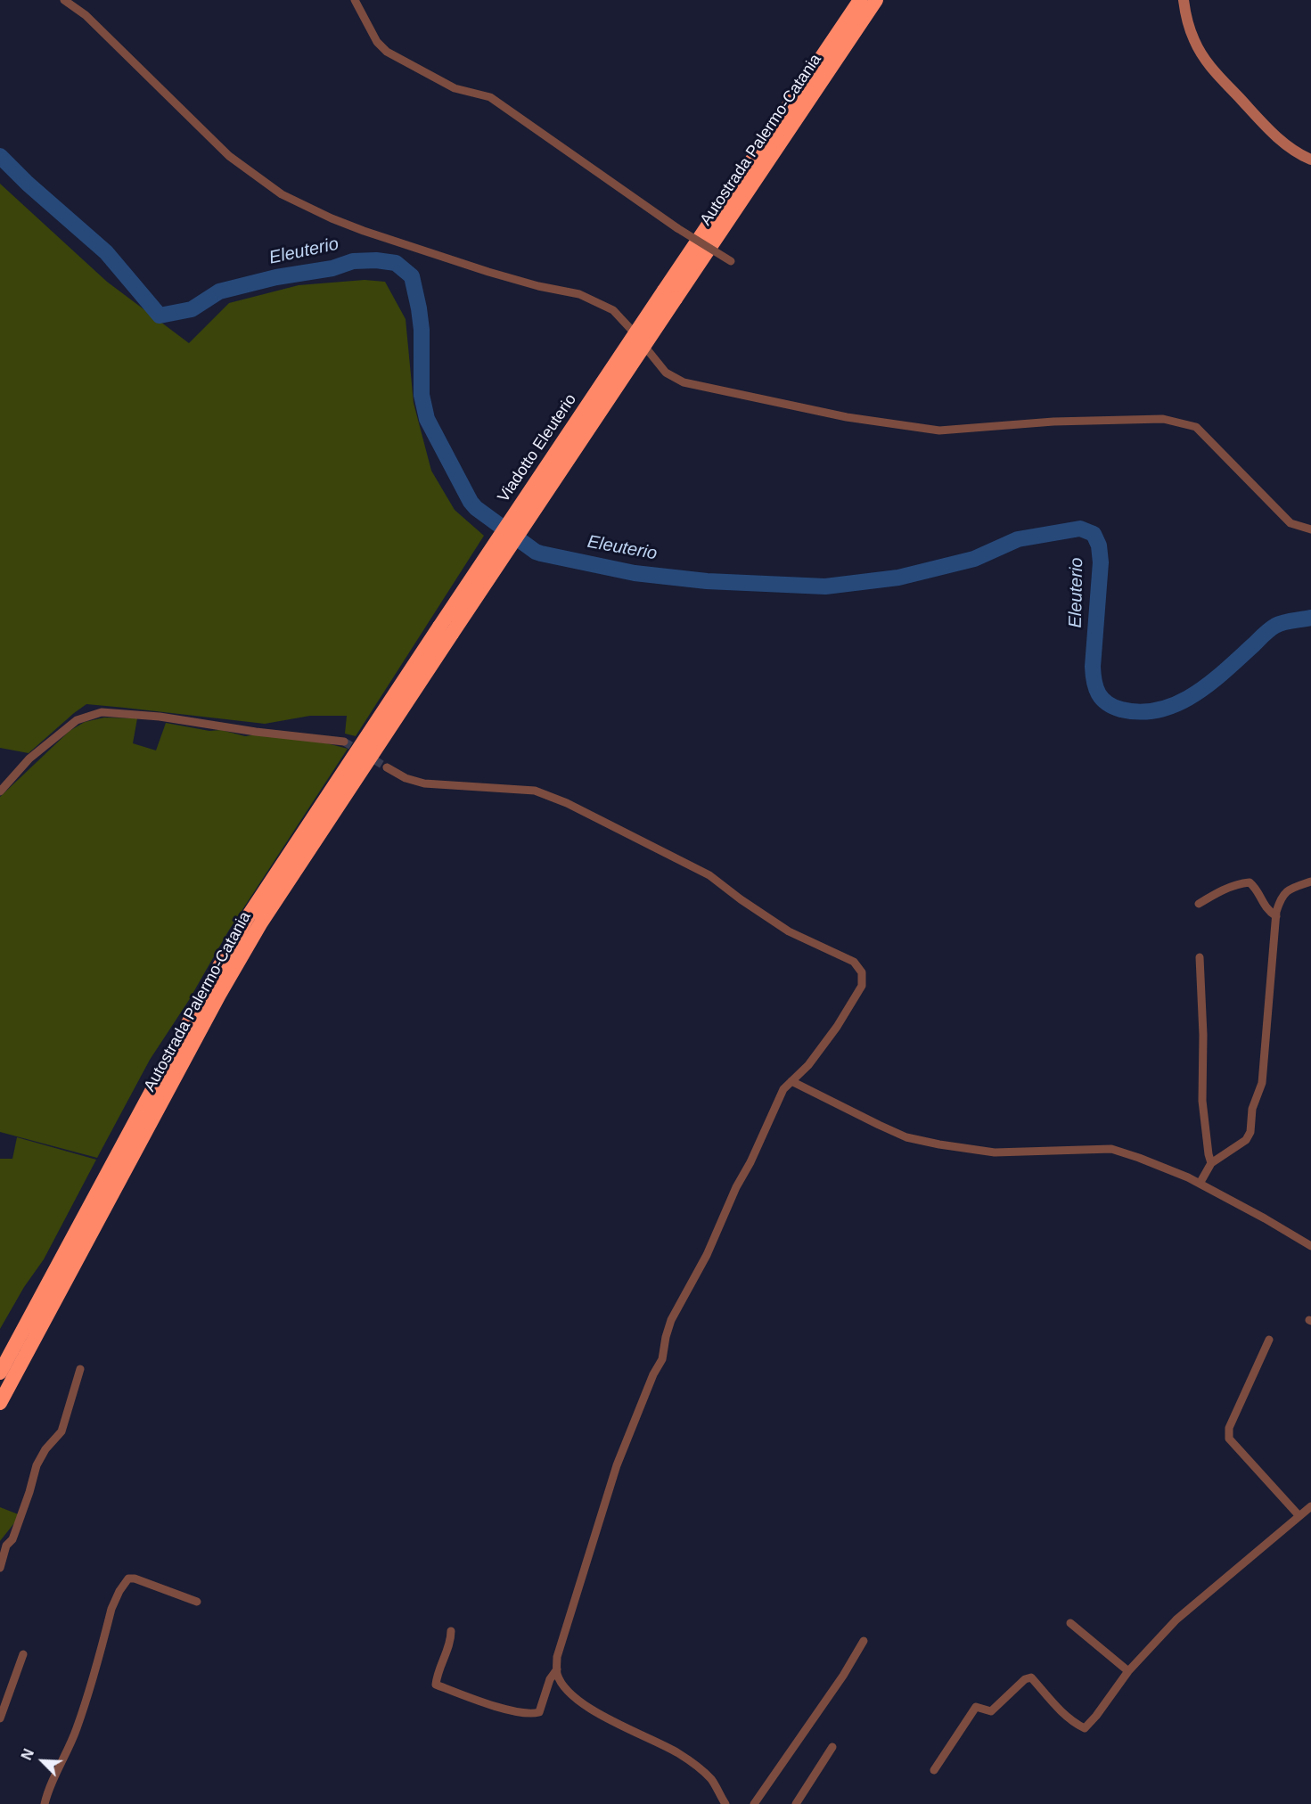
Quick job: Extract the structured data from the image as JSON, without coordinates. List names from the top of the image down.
{
  "streets": {
    "highway": ["Autostrada Palermo-Catania", "Viadotto Eleuterio"]
  },
  "crossings": [
    ["Autostrada Palermo-Catania", "Viadotto Eleuterio"]
  ],
  "water": ["Eleuterio"],
  "north": "top left"
}
